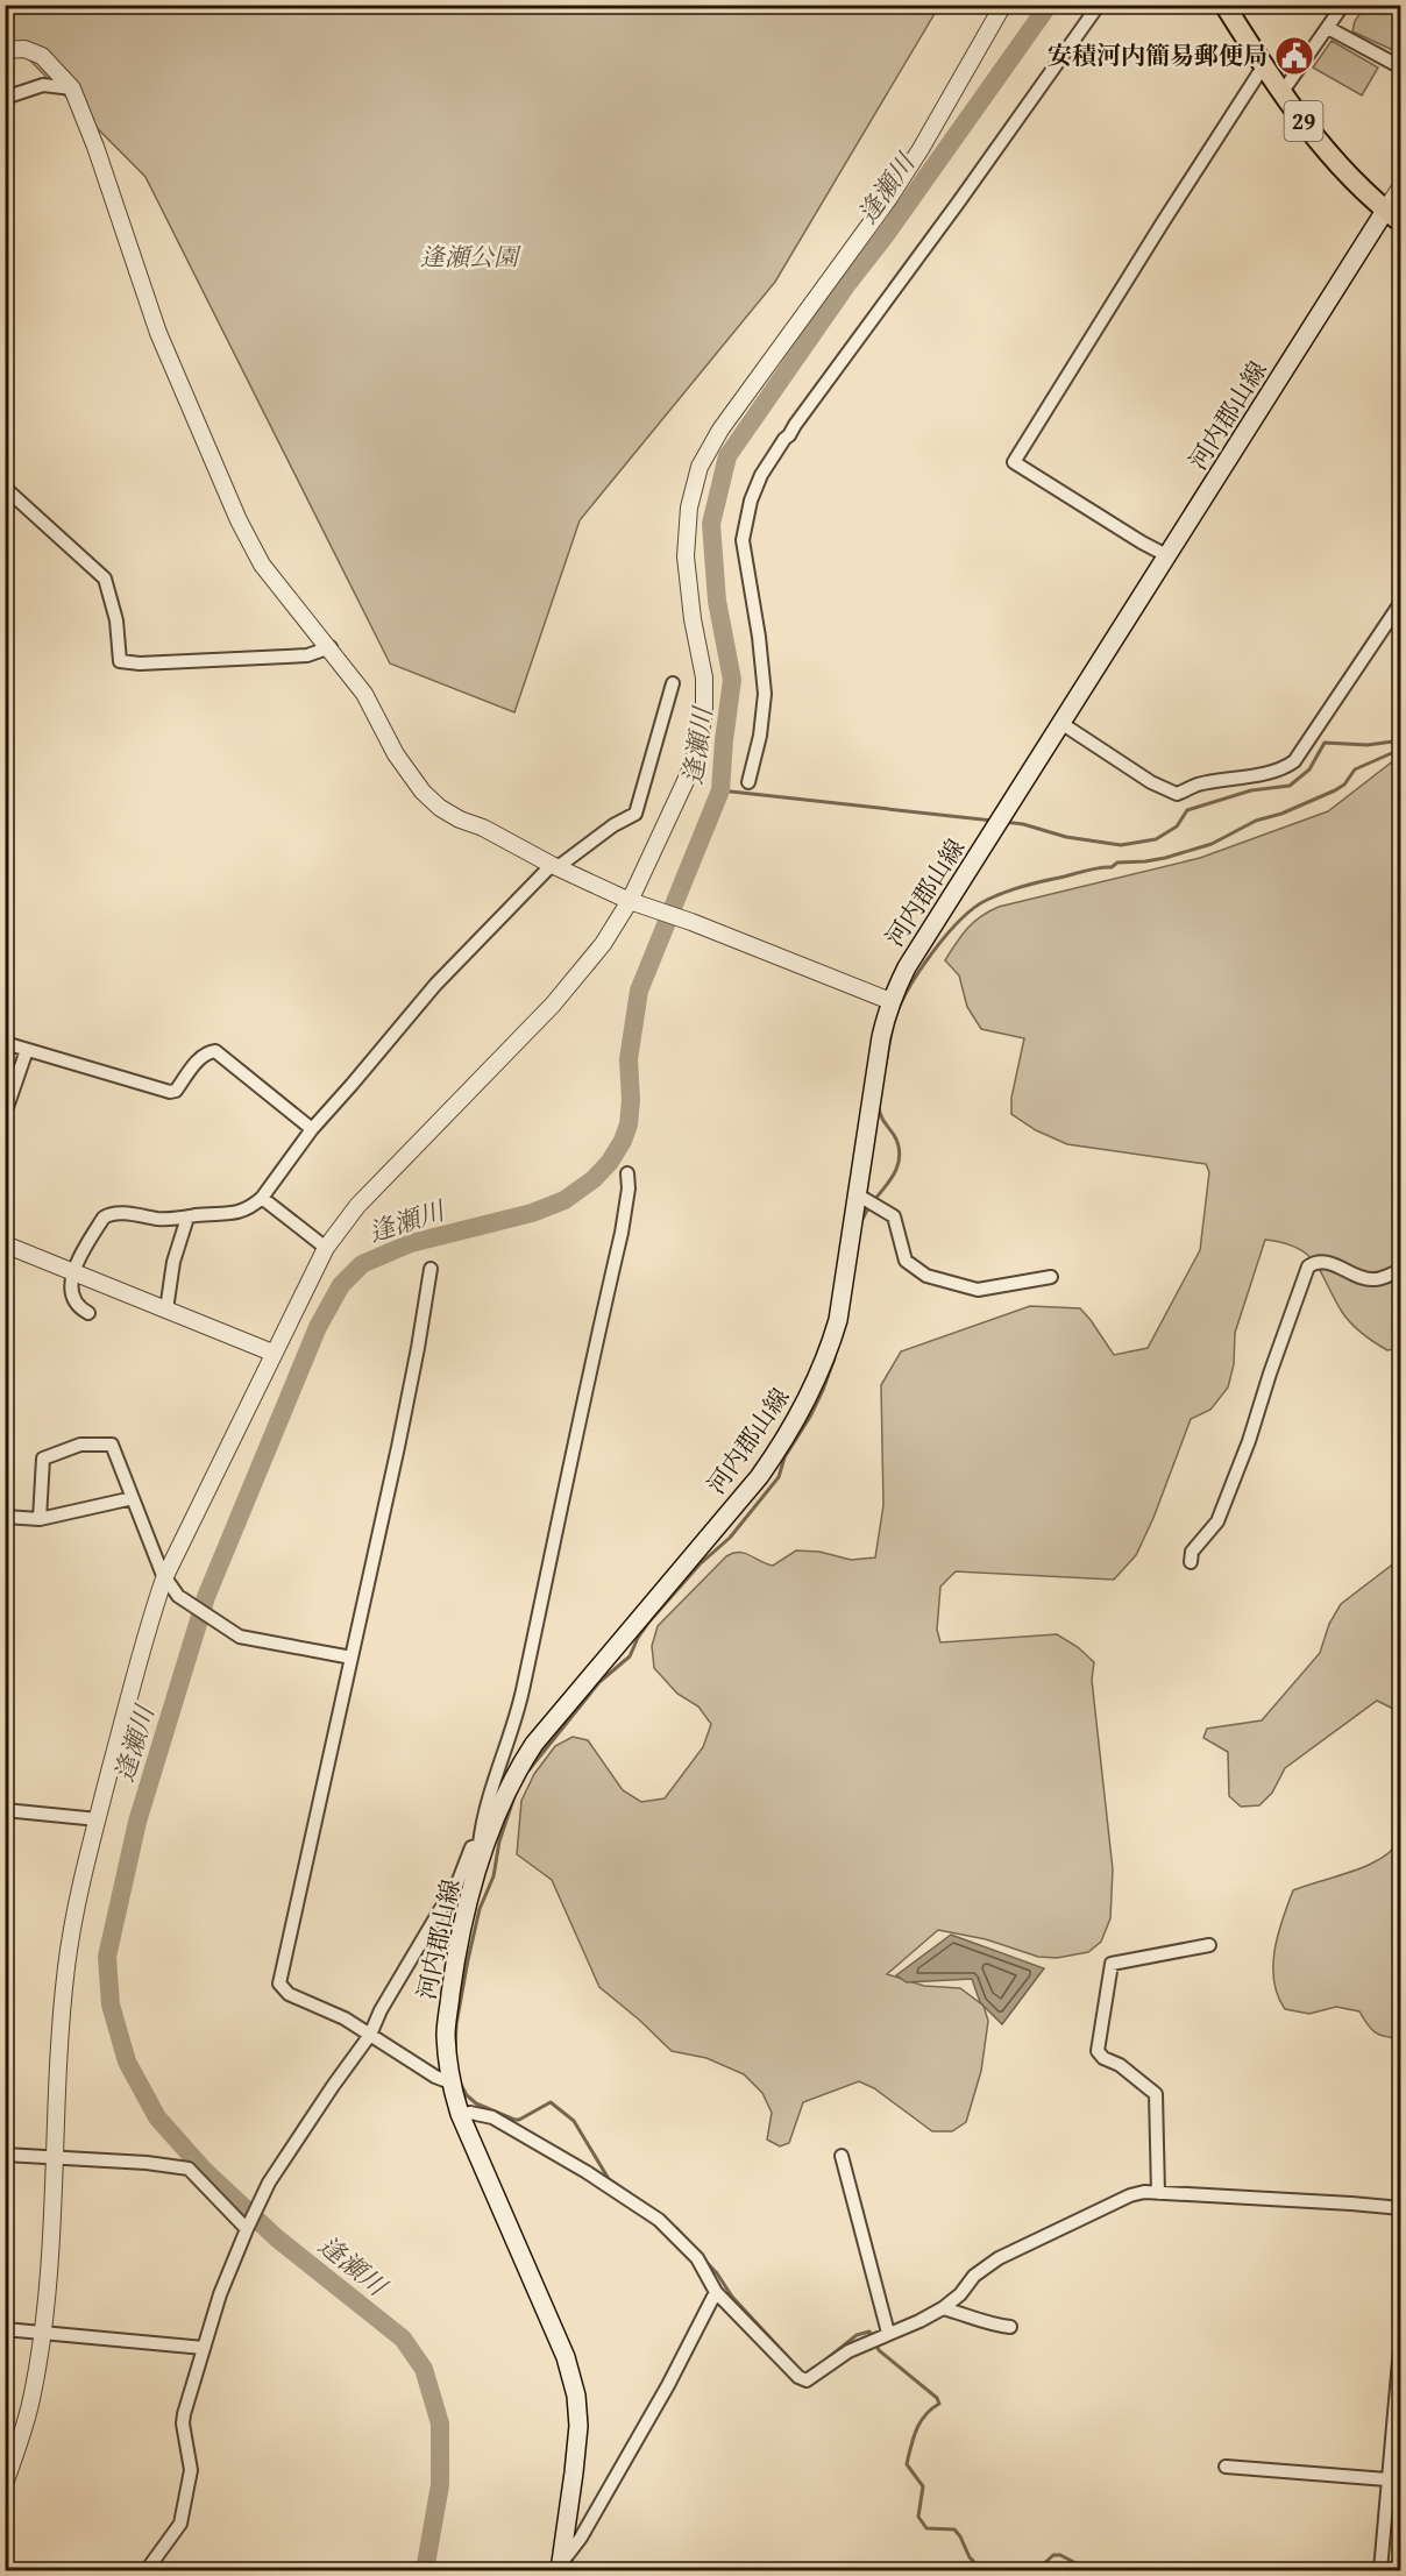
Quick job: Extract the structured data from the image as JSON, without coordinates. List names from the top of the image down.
{
  "streets": {
    "main road": ["29", "河内郡山線"]
  },
  "crossings": [
    ["29", "河内郡山線"]
  ],
  "water": ["逢瀬川"],
  "parks": ["逢瀬公園"],
  "places": {
    "public building": ["安積河内簡易郵便局"]
  }
}
